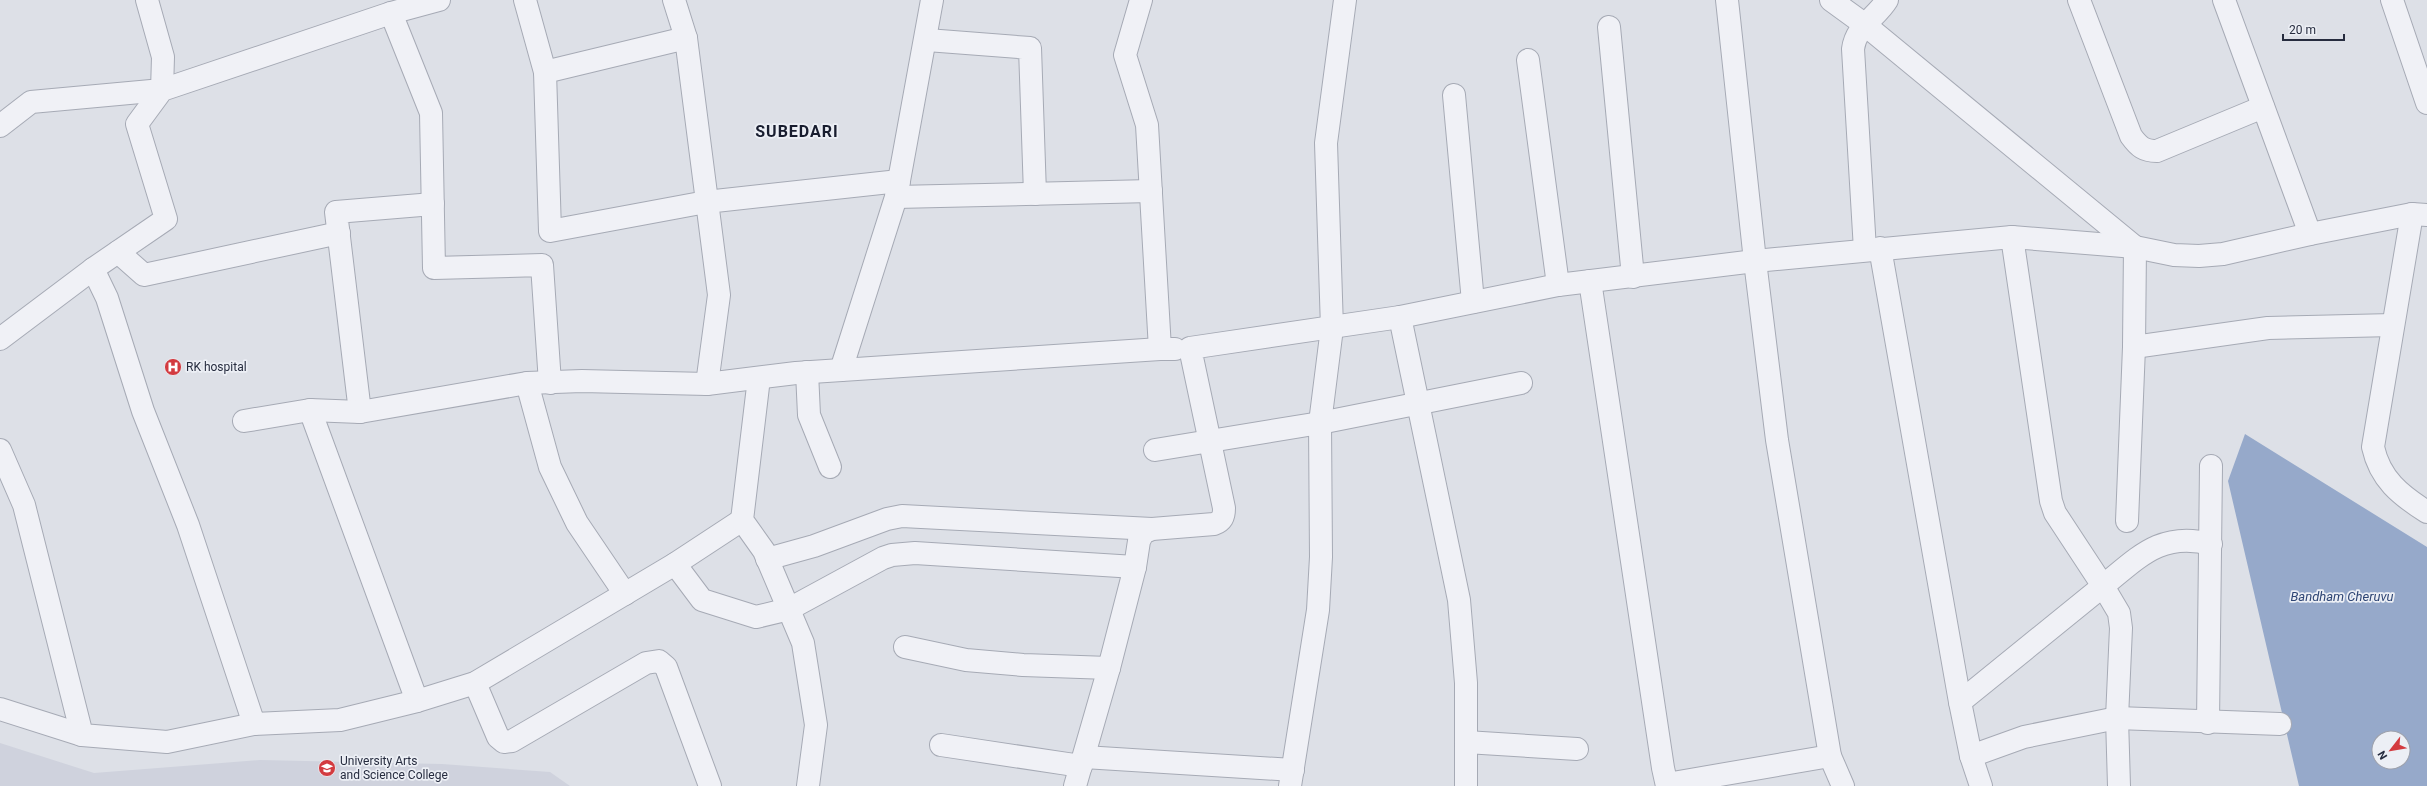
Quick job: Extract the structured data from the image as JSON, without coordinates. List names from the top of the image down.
{
  "districts": ["SUBEDARI"],
  "water": ["Bandham Cheruvu"],
  "places": {
    "hospital": ["RK hospital"],
    "school or university": ["University Arts and Science College"]
  },
  "scale_bar": "20 m",
  "north": "bottom left"
}
